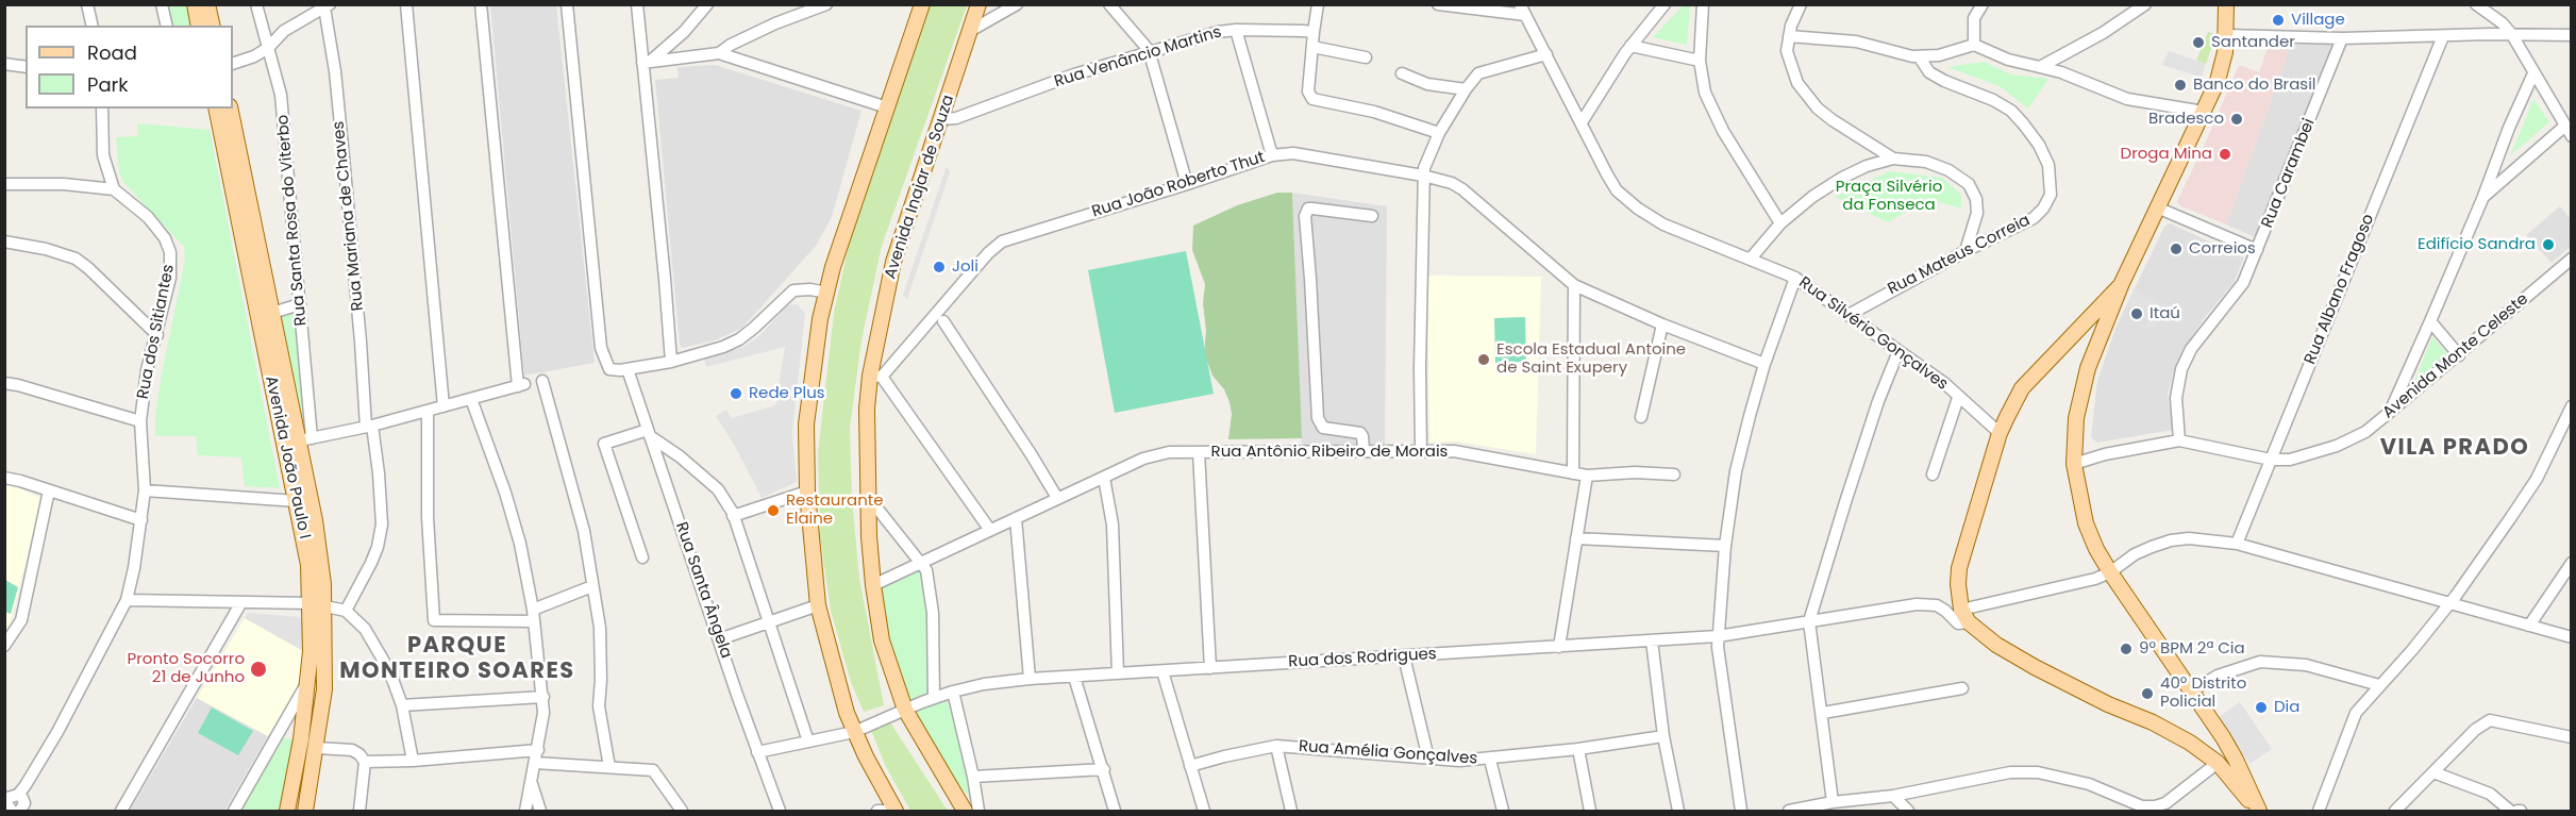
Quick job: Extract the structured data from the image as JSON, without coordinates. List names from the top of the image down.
{
  "streets": {
    "main road": ["Avenida Inajar de Souza", "Avenida João Paulo I"],
    "street": [
      "Rua Venâncio Martins",
      "Rua Carambei",
      "Rua João Roberto Thut",
      "Rua Mariana de Chaves",
      "Rua Santa Rosa do Viterbo",
      "Rua Mateus Correia",
      "Rua Albano Fragoso",
      "Rua dos Sitiantes",
      "Rua Silvério Gonçalves",
      "Avenida Monte Celeste",
      "Rua Antônio Ribeiro de Morais",
      "Rua Santa Ângela",
      "Rua dos Rodrigues",
      "Rua Amélia Gonçalves"
    ]
  },
  "crossings": [
    ["Rua Venâncio Martins", "Avenida Inajar de Souza"],
    ["Rua Carambei", "Avenida Monte Celeste"],
    ["Rua João Roberto Thut", "Avenida Inajar de Souza"],
    ["Avenida Inajar de Souza", "Rua Antônio Ribeiro de Morais"],
    ["Avenida Inajar de Souza", "Rua dos Rodrigues"],
    ["Rua Santa Rosa do Viterbo", "Avenida João Paulo I"],
    ["Rua Mateus Correia", "Rua Silvério Gonçalves"],
    ["Rua Albano Fragoso", "Avenida Monte Celeste"],
    ["Rua Santa Ângela", "Rua dos Rodrigues"]
  ],
  "districts": ["VILA PRADO", "PARQUE MONTEIRO SOARES"],
  "parks": ["Praça Silvério da Fonseca"],
  "places": [
    "Village",
    "Santander",
    "Banco do Brasil",
    "Bradesco",
    "Droga Mina",
    "Edifício Sandra",
    "Correios",
    "Joli",
    "Itaú",
    "Escola Estadual Antoine de Saint Exupery",
    "Rede Plus",
    "Restaurante Elaine",
    "9º BPM 2ª Cia",
    "Pronto Socorro 21 de Junho",
    "40º Distrito Policial",
    "Dia"
  ],
  "legend": ["Road", "Park"]
}
